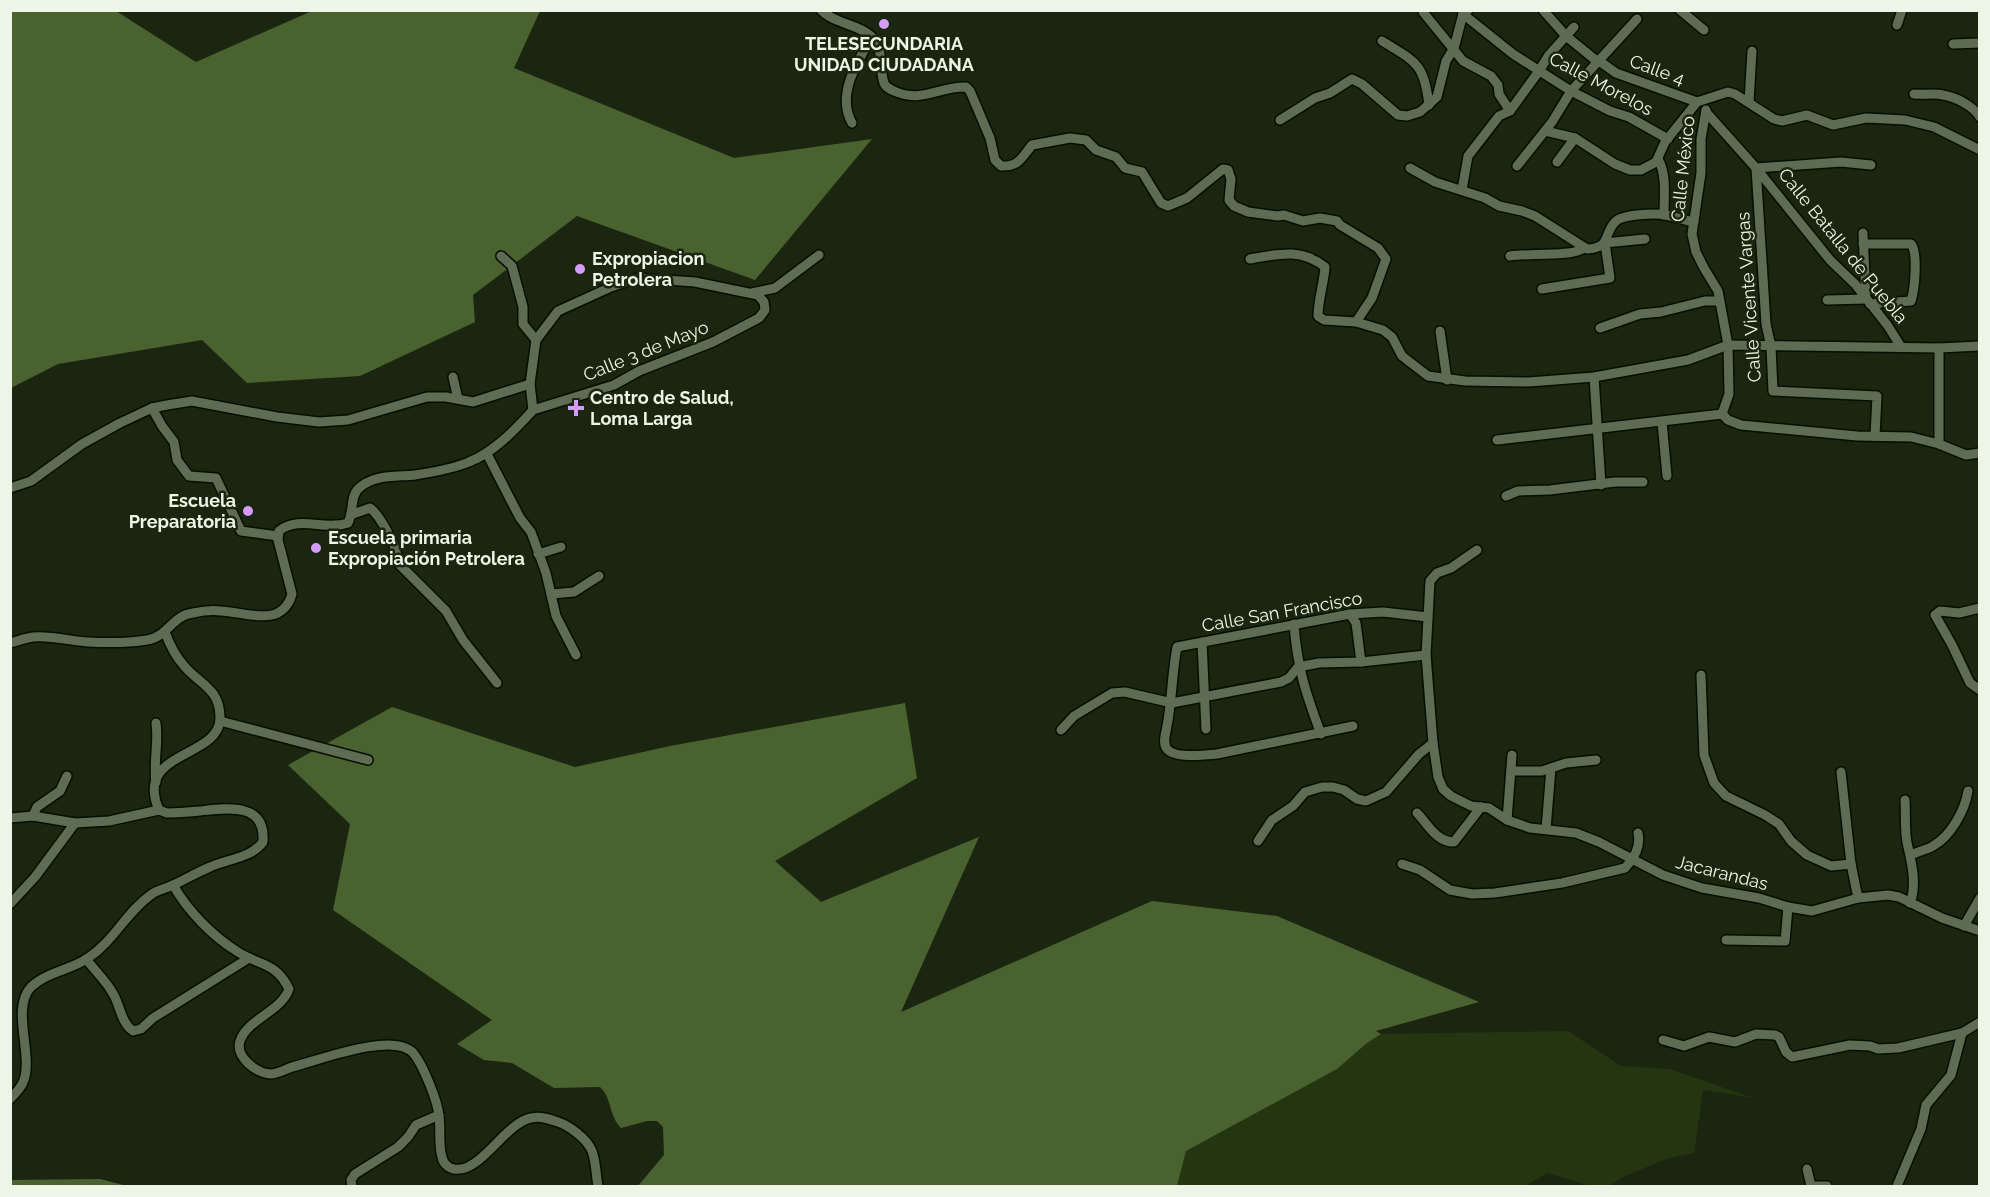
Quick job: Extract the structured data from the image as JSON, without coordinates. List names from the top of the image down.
{
  "streets": {
    "street": [
      "Calle 4",
      "Calle Morelos",
      "Calle México",
      "Calle Batalla de Puebla",
      "Calle Vicente Vargas",
      "Calle 3 de Mayo",
      "Calle San Francisco",
      "Jacarandas"
    ]
  },
  "crossings": [
    ["Calle 4", "Calle México"],
    ["Calle Batalla de Puebla", "Calle Vicente Vargas"]
  ],
  "places": {
    "other": [
      "TELESECUNDARIA UNIDAD CIUDADANA",
      "Expropiacion Petrolera",
      "Escuela Preparatoria",
      "Escuela primaria Expropiación Petrolera"
    ],
    "health": ["Centro de Salud, Loma Larga"]
  }
}
